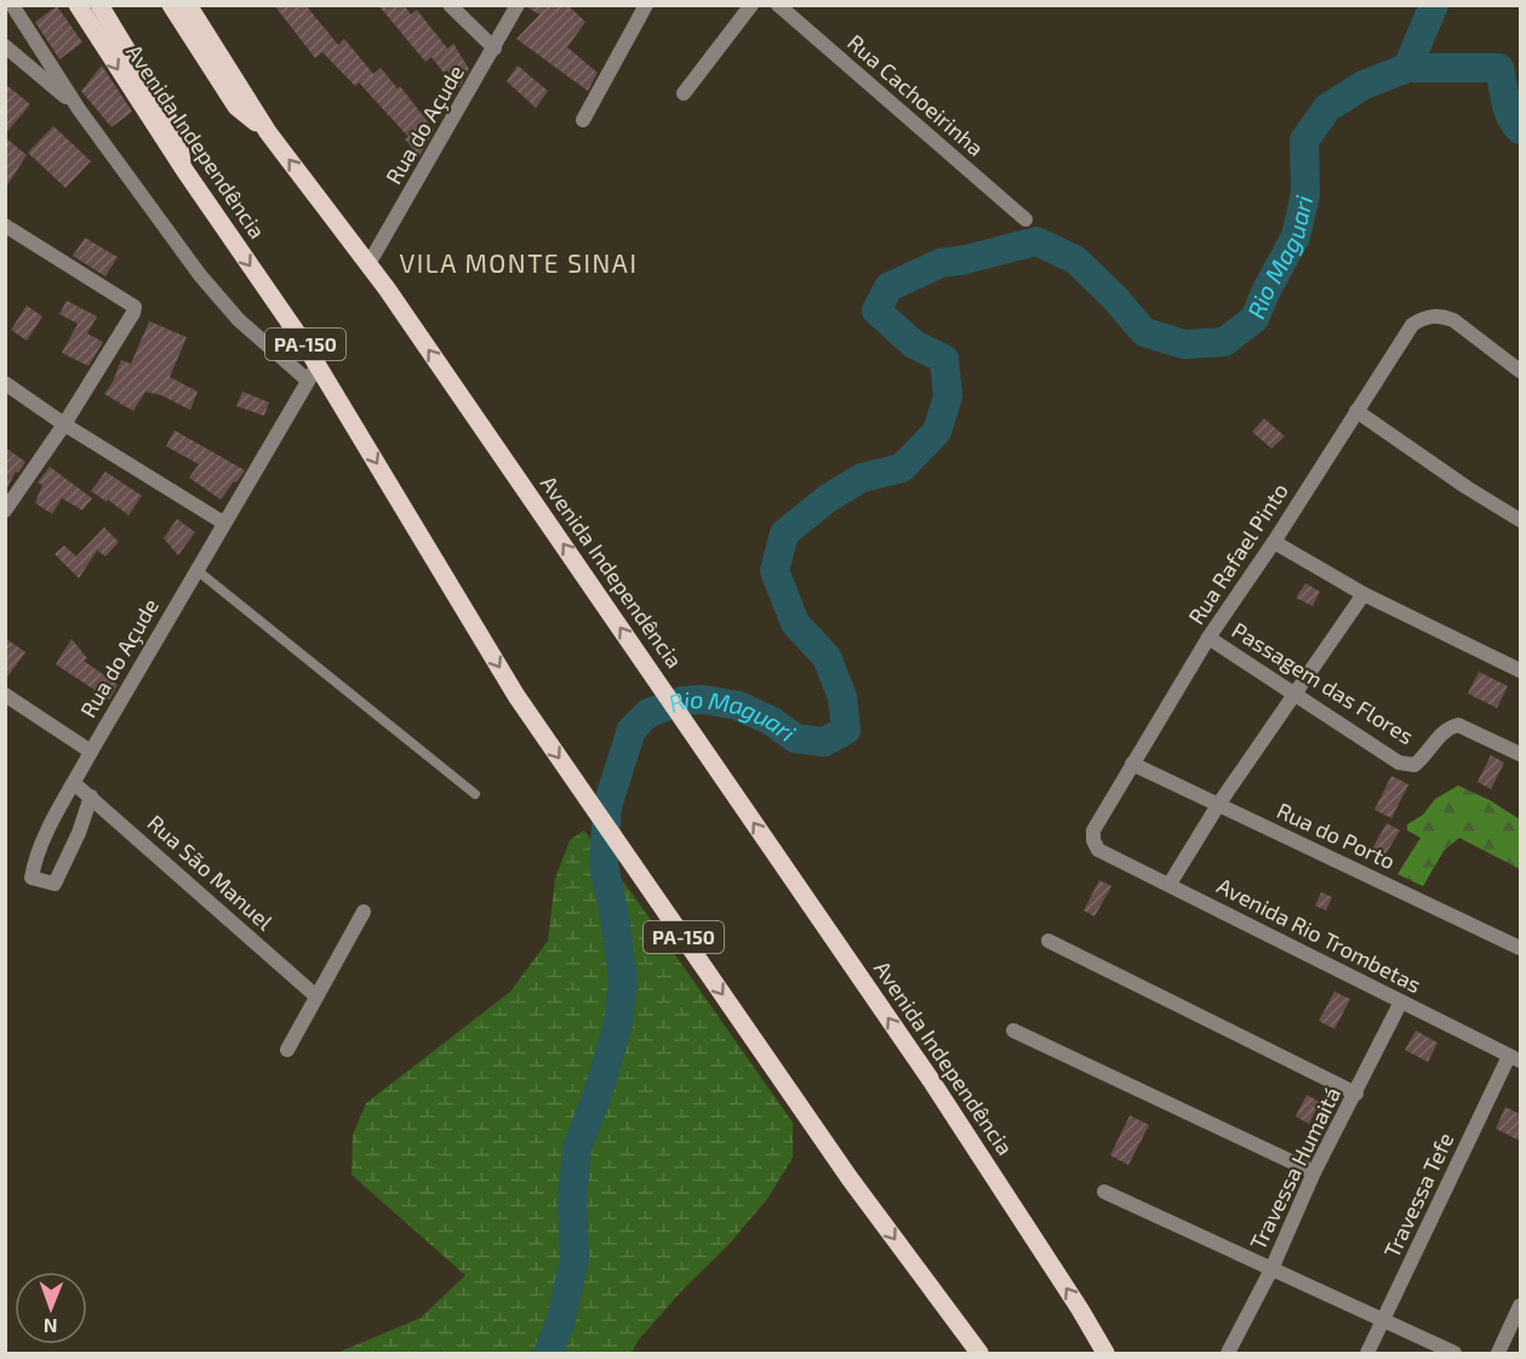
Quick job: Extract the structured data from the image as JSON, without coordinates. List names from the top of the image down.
{
  "streets": {
    "main road": ["Avenida Independência", "PA-150"],
    "street": [
      "Rua Cachoeirinha",
      "Rua do Açude",
      "Rua Rafael Pinto",
      "Passagem das Flores",
      "Rua do Porto",
      "Rua São Manuel",
      "Avenida Rio Trombetas",
      "Travessa Humaitá",
      "Travessa Tefe"
    ]
  },
  "crossings": [
    ["Rua do Açude", "Avenida Independência"],
    ["Rua do Açude", "Rua São Manuel"],
    ["Rua Rafael Pinto", "Passagem das Flores"],
    ["Rua Rafael Pinto", "Rua do Porto"],
    ["Rua Rafael Pinto", "Avenida Rio Trombetas"],
    ["Avenida Rio Trombetas", "Travessa Humaitá"],
    ["Avenida Rio Trombetas", "Travessa Tefe"]
  ],
  "districts": ["VILA MONTE SINAI"],
  "water": ["Rio Maguari"],
  "north": "bottom"
}
